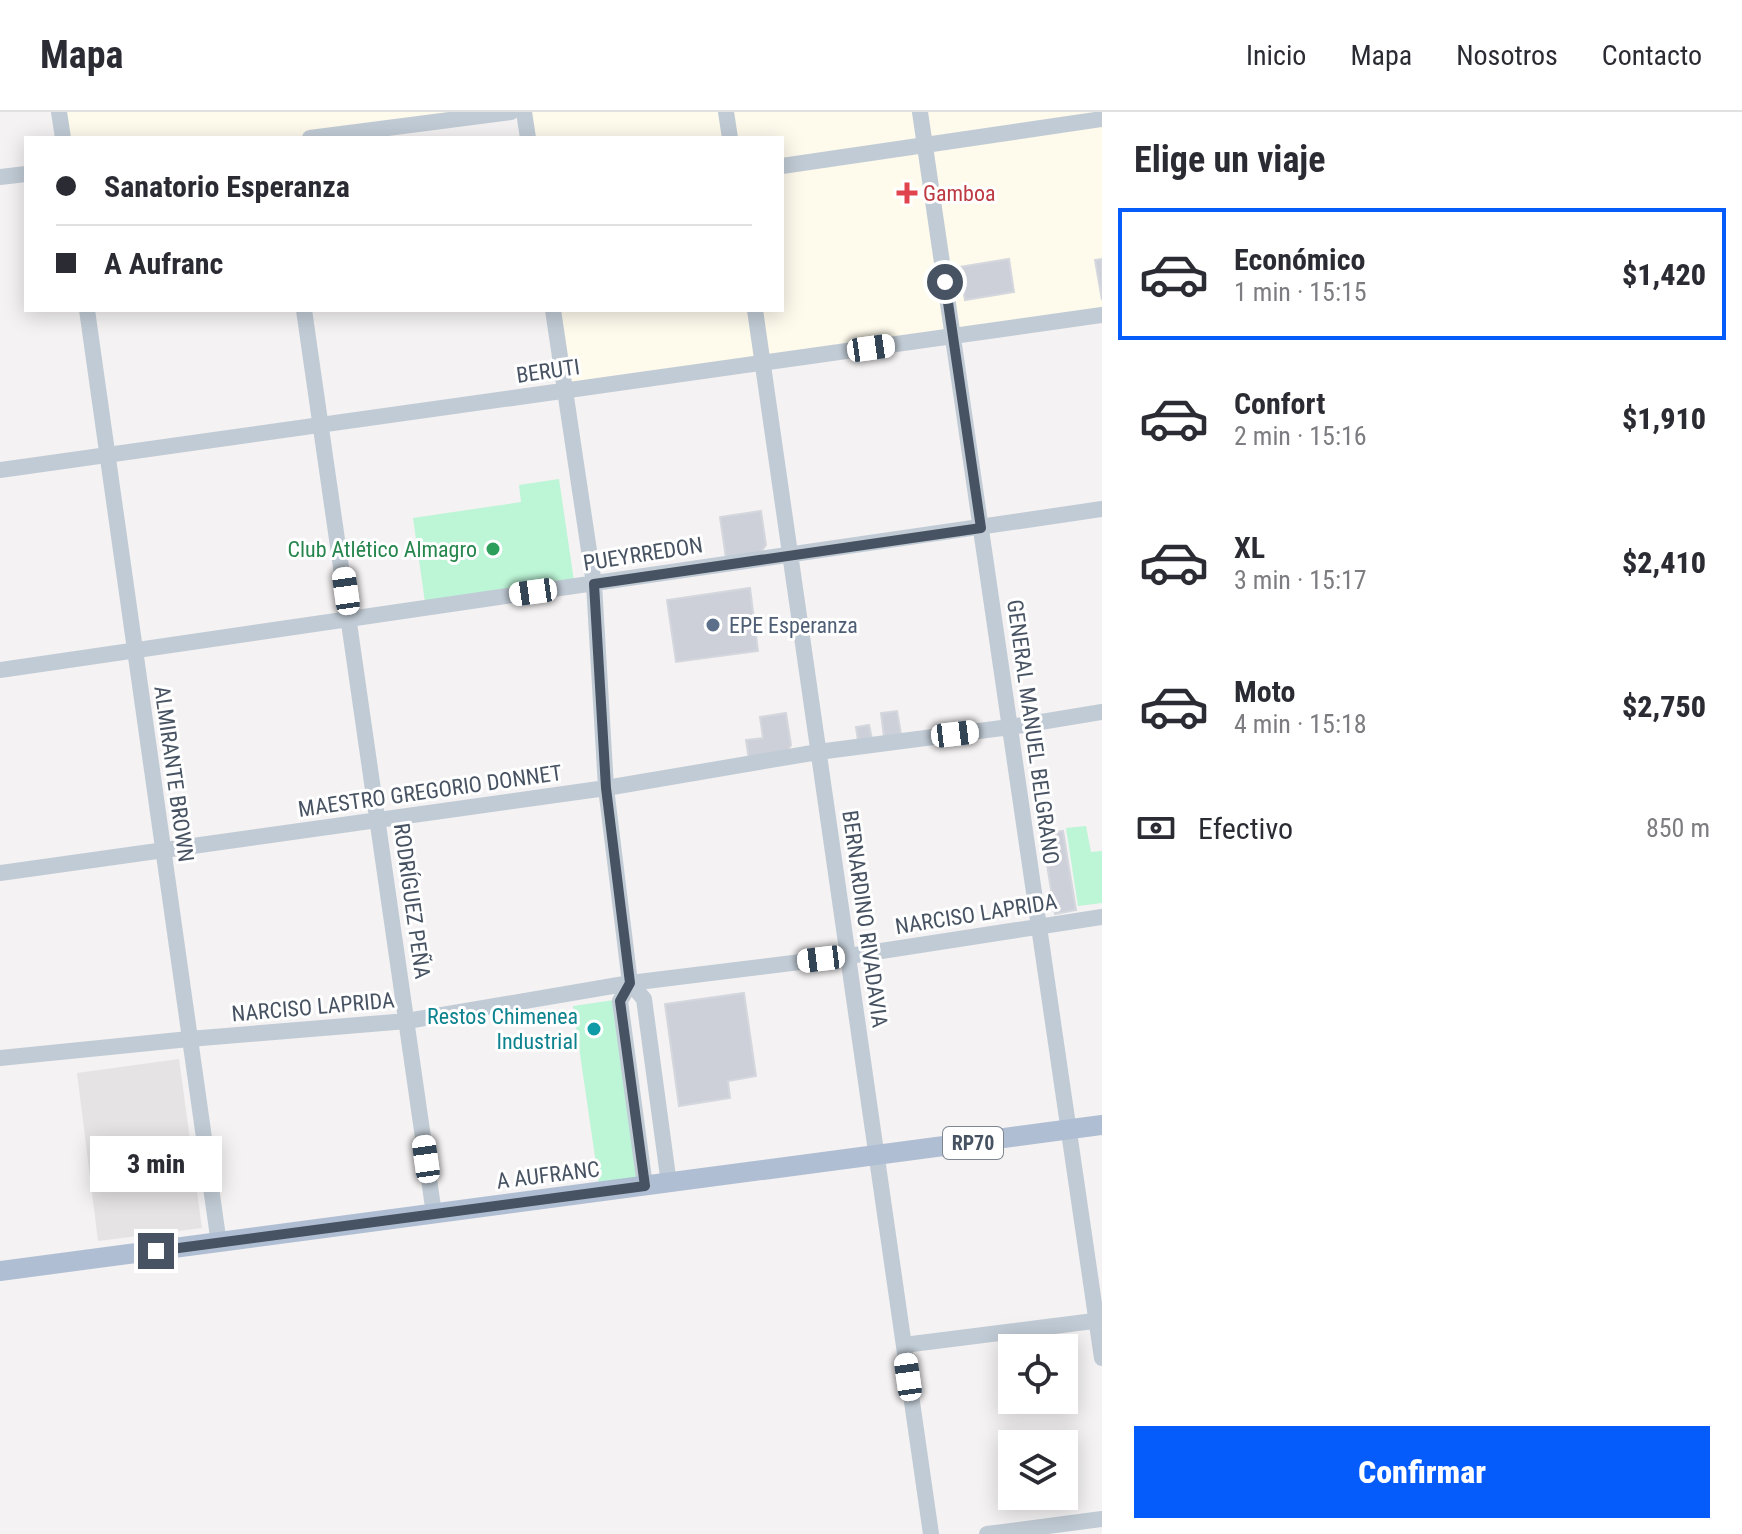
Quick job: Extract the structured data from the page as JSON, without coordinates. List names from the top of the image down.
{
  "streets": {
    "main road": ["RP70", "A AUFRANC"],
    "street": [
      "BERUTI",
      "PUEYRREDON",
      "GENERAL MANUEL BELGRANO",
      "ALMIRANTE BROWN",
      "MAESTRO GREGORIO DONNET",
      "RODRÍGUEZ PEÑA",
      "NARCISO LAPRIDA",
      "BERNARDINO RIVADAVIA"
    ]
  },
  "crossings": [
    ["BERUTI", "GENERAL MANUEL BELGRANO"],
    ["BERUTI", "ALMIRANTE BROWN"],
    ["BERUTI", "RODRÍGUEZ PEÑA"],
    ["BERUTI", "BERNARDINO RIVADAVIA"],
    ["PUEYRREDON", "GENERAL MANUEL BELGRANO"],
    ["PUEYRREDON", "ALMIRANTE BROWN"],
    ["PUEYRREDON", "RODRÍGUEZ PEÑA"],
    ["PUEYRREDON", "BERNARDINO RIVADAVIA"],
    ["GENERAL MANUEL BELGRANO", "MAESTRO GREGORIO DONNET"],
    ["GENERAL MANUEL BELGRANO", "NARCISO LAPRIDA"],
    ["GENERAL MANUEL BELGRANO", "A AUFRANC"],
    ["ALMIRANTE BROWN", "MAESTRO GREGORIO DONNET"],
    ["ALMIRANTE BROWN", "NARCISO LAPRIDA"],
    ["ALMIRANTE BROWN", "A AUFRANC"],
    ["MAESTRO GREGORIO DONNET", "RODRÍGUEZ PEÑA"],
    ["MAESTRO GREGORIO DONNET", "BERNARDINO RIVADAVIA"],
    ["RODRÍGUEZ PEÑA", "NARCISO LAPRIDA"],
    ["RODRÍGUEZ PEÑA", "A AUFRANC"],
    ["NARCISO LAPRIDA", "BERNARDINO RIVADAVIA"],
    ["BERNARDINO RIVADAVIA", "A AUFRANC"]
  ],
  "places": {
    "health": ["Gamboa"],
    "other": ["Club Atlético Almagro", "EPE Esperanza", "Restos Chimenea Industrial"]
  },
  "page": {
    "header": "Mapa",
    "nav": [
      "Inicio",
      "Mapa",
      "Nosotros",
      "Contacto"
    ],
    "heading": "Elige un viaje",
    "banner": ["Sanatorio Esperanza", "A Aufranc"],
    "list": [
      {
        "name": "Económico",
        "note": "1 min · 15:15",
        "value": "$1,420"
      },
      {
        "name": "Confort",
        "note": "2 min · 15:16",
        "value": "$1,910"
      },
      {
        "name": "XL",
        "note": "3 min · 15:17",
        "value": "$2,410"
      },
      {
        "name": "Moto",
        "note": "4 min · 15:18",
        "value": "$2,750"
      }
    ],
    "pay": ["Efectivo", "850 m"],
    "bubble": "3 min",
    "buttons": "Confirmar"
  }
}
